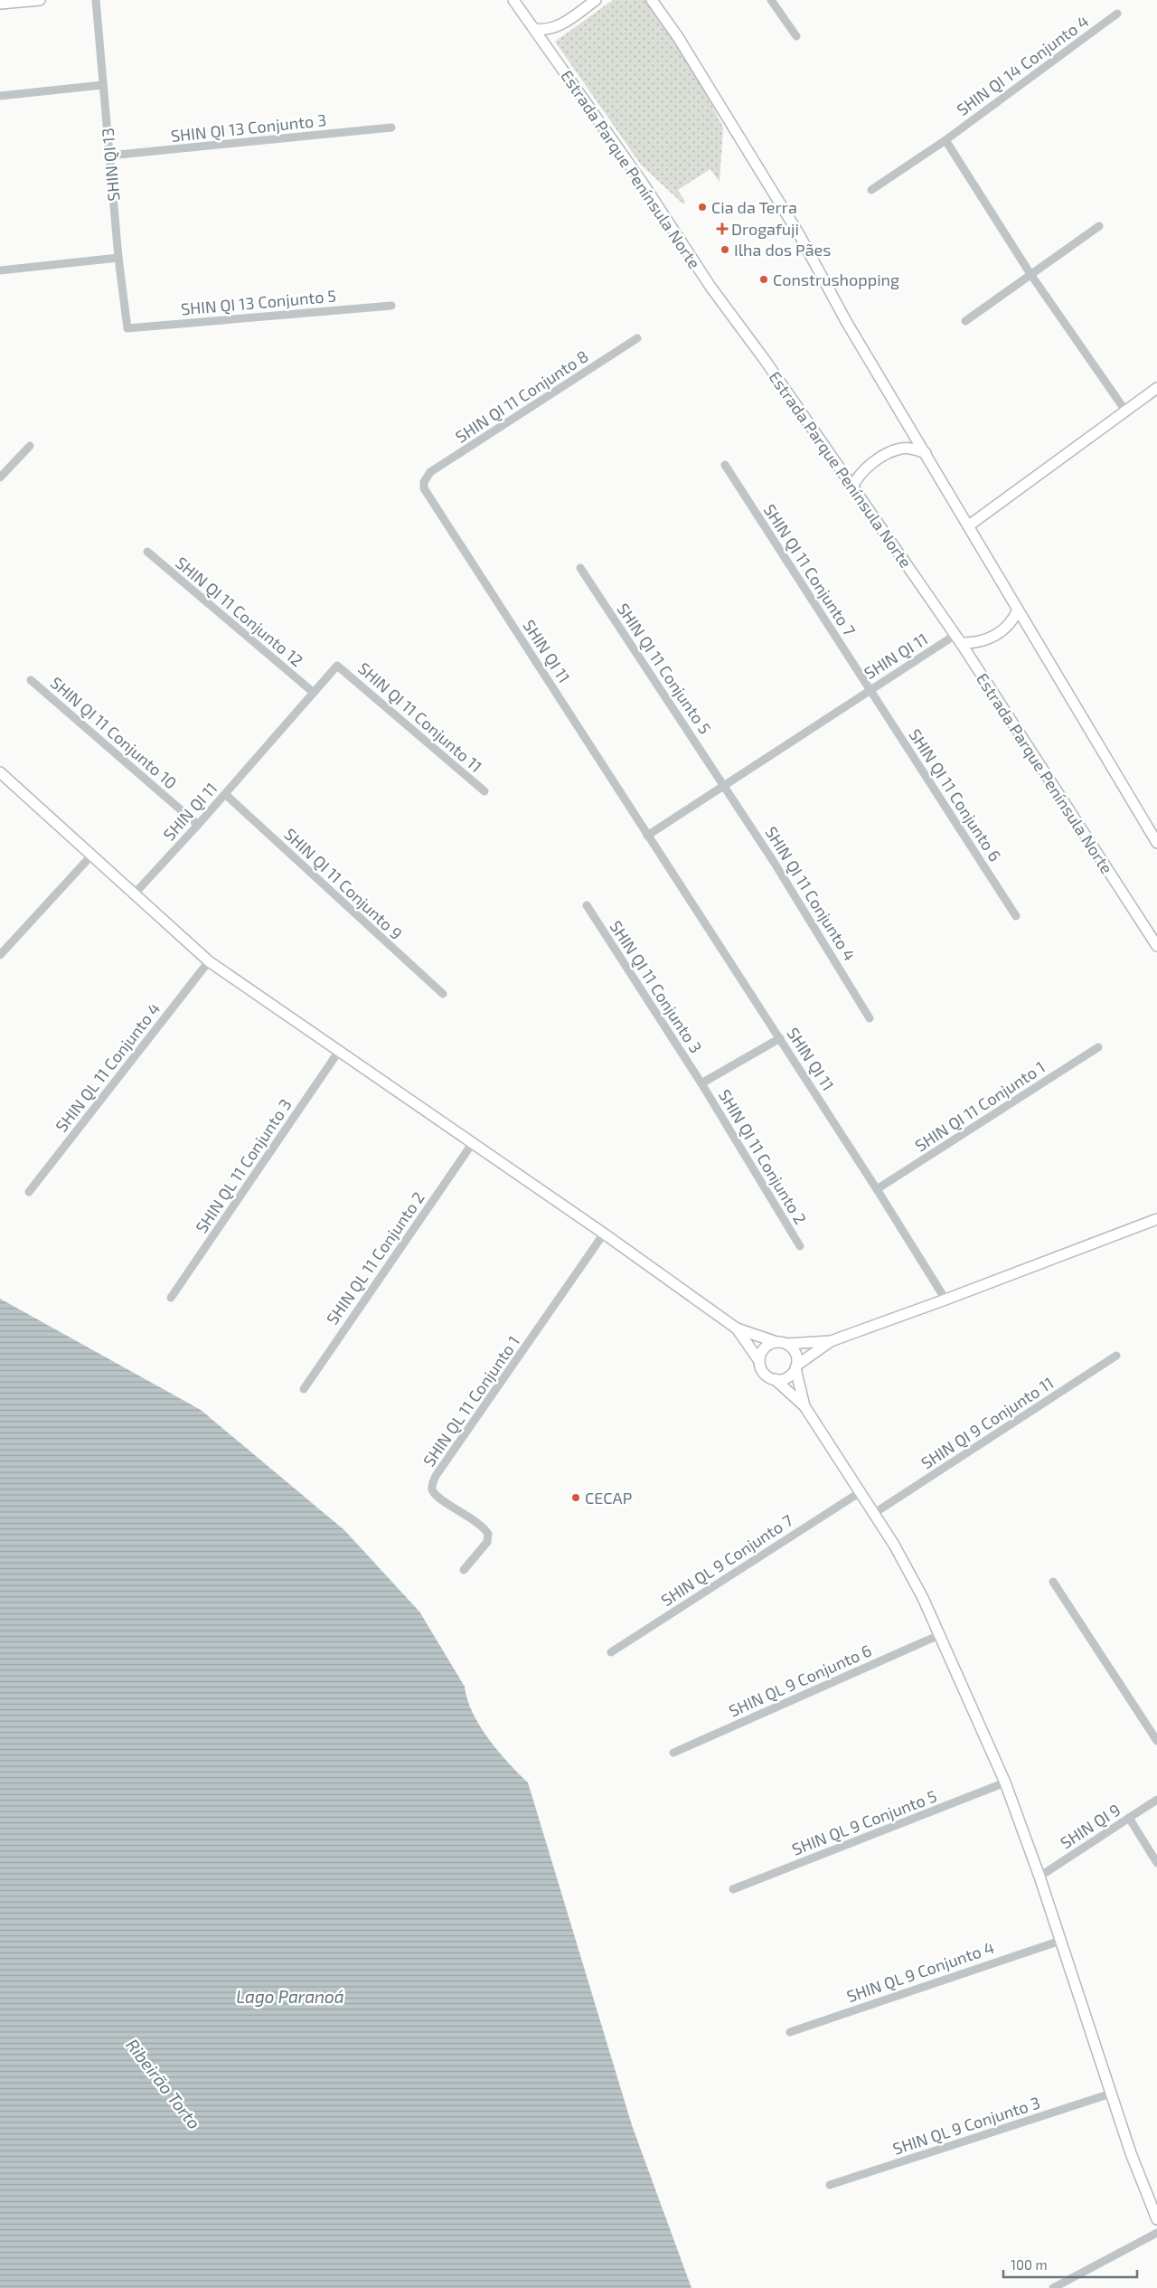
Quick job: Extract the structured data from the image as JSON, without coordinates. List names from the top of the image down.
{
  "streets": {
    "street": [
      "SHIN QI 14 Conjunto 4",
      "SHIN QI 13 Conjunto 3",
      "SHIN QI 13",
      "Estrada Parque Península Norte",
      "SHIN QI 13 Conjunto 5",
      "SHIN QI 11 Conjunto 8",
      "SHIN QI 11 Conjunto 7",
      "SHIN QI 11 Conjunto 12",
      "SHIN QI 11",
      "SHIN QI 11 Conjunto 5",
      "SHIN QI 11 Conjunto 11",
      "SHIN QI 11 Conjunto 10",
      "SHIN QI 11 Conjunto 6",
      "SHIN QI 11 Conjunto 9",
      "SHIN QI 11 Conjunto 4",
      "SHIN QI 11 Conjunto 3",
      "SHIN QL 11 Conjunto 4",
      "SHIN QI 11 Conjunto 1",
      "SHIN QI 11 Conjunto 2",
      "SHIN QL 11 Conjunto 3",
      "SHIN QL 11 Conjunto 2",
      "SHIN QL 11 Conjunto 1",
      "SHIN QI 9 Conjunto 11",
      "SHIN QL 9 Conjunto 7",
      "SHIN QL 9 Conjunto 6",
      "SHIN QL 9 Conjunto 5",
      "SHIN QI 9",
      "SHIN QL 9 Conjunto 4",
      "SHIN QL 9 Conjunto 3"
    ]
  },
  "crossings": [
    ["SHIN QI 13 Conjunto 3", "SHIN QI 13"],
    ["SHIN QI 13", "SHIN QI 13 Conjunto 5"],
    ["Estrada Parque Península Norte", "SHIN QI 11"],
    ["SHIN QI 11 Conjunto 8", "SHIN QI 11"],
    ["SHIN QI 11 Conjunto 7", "SHIN QI 11"],
    ["SHIN QI 11 Conjunto 7", "SHIN QI 11 Conjunto 6"],
    ["SHIN QI 11 Conjunto 12", "SHIN QI 11"],
    ["SHIN QI 11", "SHIN QI 11 Conjunto 5"],
    ["SHIN QI 11", "SHIN QI 11 Conjunto 11"],
    ["SHIN QI 11", "SHIN QI 11 Conjunto 10"],
    ["SHIN QI 11", "SHIN QI 11 Conjunto 6"],
    ["SHIN QI 11", "SHIN QI 11 Conjunto 9"],
    ["SHIN QI 11", "SHIN QI 11 Conjunto 4"],
    ["SHIN QI 11", "SHIN QI 11 Conjunto 1"],
    ["SHIN QI 11 Conjunto 5", "SHIN QI 11 Conjunto 4"],
    ["SHIN QI 11 Conjunto 3", "SHIN QI 11 Conjunto 2"]
  ],
  "water": ["Lago Paranoá", "Ribeirão Torto"],
  "places": {
    "other": [
      "Cia da Terra",
      "Ilha dos Pães",
      "Construshopping",
      "CECAP"
    ],
    "health": ["Drogafuji"]
  },
  "scale_bar": "100 m"
}
